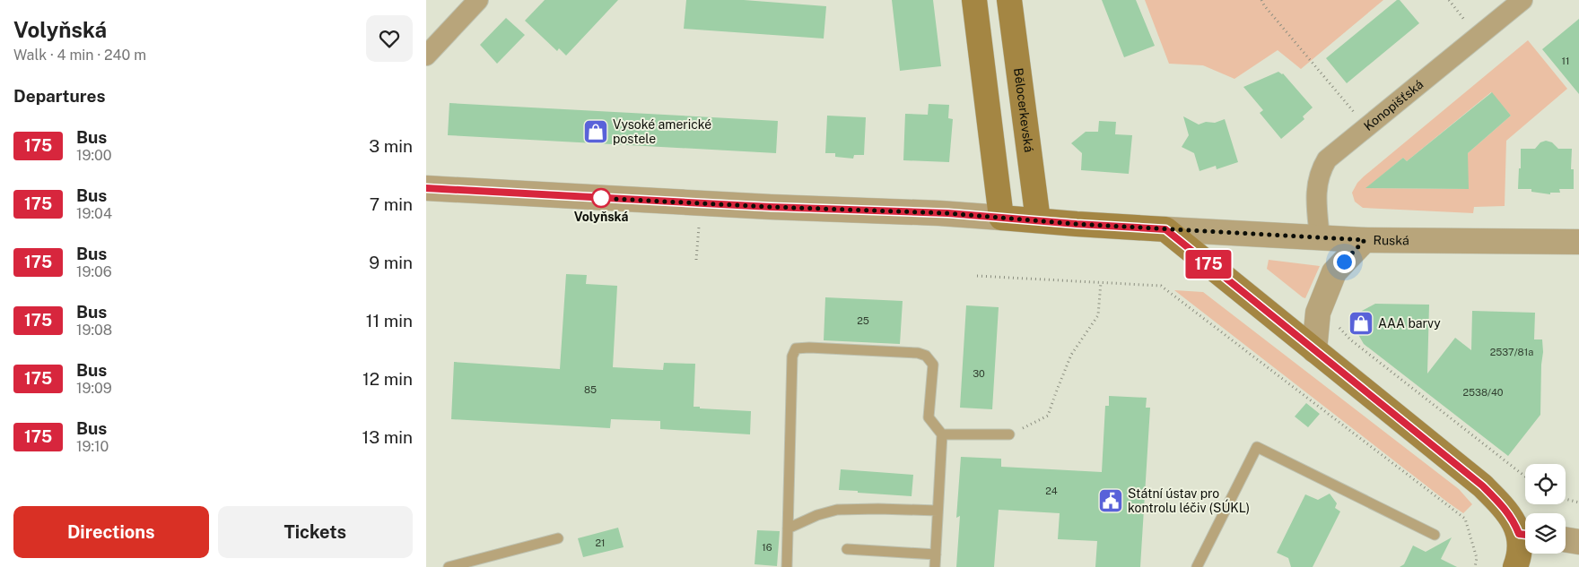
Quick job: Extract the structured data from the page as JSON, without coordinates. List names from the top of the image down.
{
  "streets": {
    "main road": ["Bělocerkevská", "Ruská"],
    "street": ["Konopišťská"]
  },
  "crossings": [
    ["Konopišťská", "Ruská"],
    ["Bělocerkevská", "Ruská"]
  ],
  "places": {
    "shop": ["Vysoké americké postele", "AAA barvy"],
    "other": ["Volyňská"],
    "public building": ["Státní ústav pro kontrolu léčiv (SÚKL)"]
  },
  "lines": ["bus line 175"],
  "house_numbers": [
    "11",
    "25",
    "2537/81a",
    "30",
    "85",
    "2538/40",
    "24",
    "21",
    "16"
  ],
  "page": {
    "heading": [
      ["Volyňská", "Walk · 4 min · 240 m"],
      "Departures"
    ],
    "on_map": "175",
    "list": [
      {
        "mark": "175",
        "name": "Bus",
        "note": "19:00",
        "value": "3 min"
      },
      {
        "mark": "175",
        "name": "Bus",
        "note": "19:04",
        "value": "7 min"
      },
      {
        "mark": "175",
        "name": "Bus",
        "note": "19:06",
        "value": "9 min"
      },
      {
        "mark": "175",
        "name": "Bus",
        "note": "19:08",
        "value": "11 min"
      },
      {
        "mark": "175",
        "name": "Bus",
        "note": "19:09",
        "value": "12 min"
      },
      {
        "mark": "175",
        "name": "Bus",
        "note": "19:10",
        "value": "13 min"
      }
    ],
    "buttons": ["Directions", "Tickets"]
  }
}
